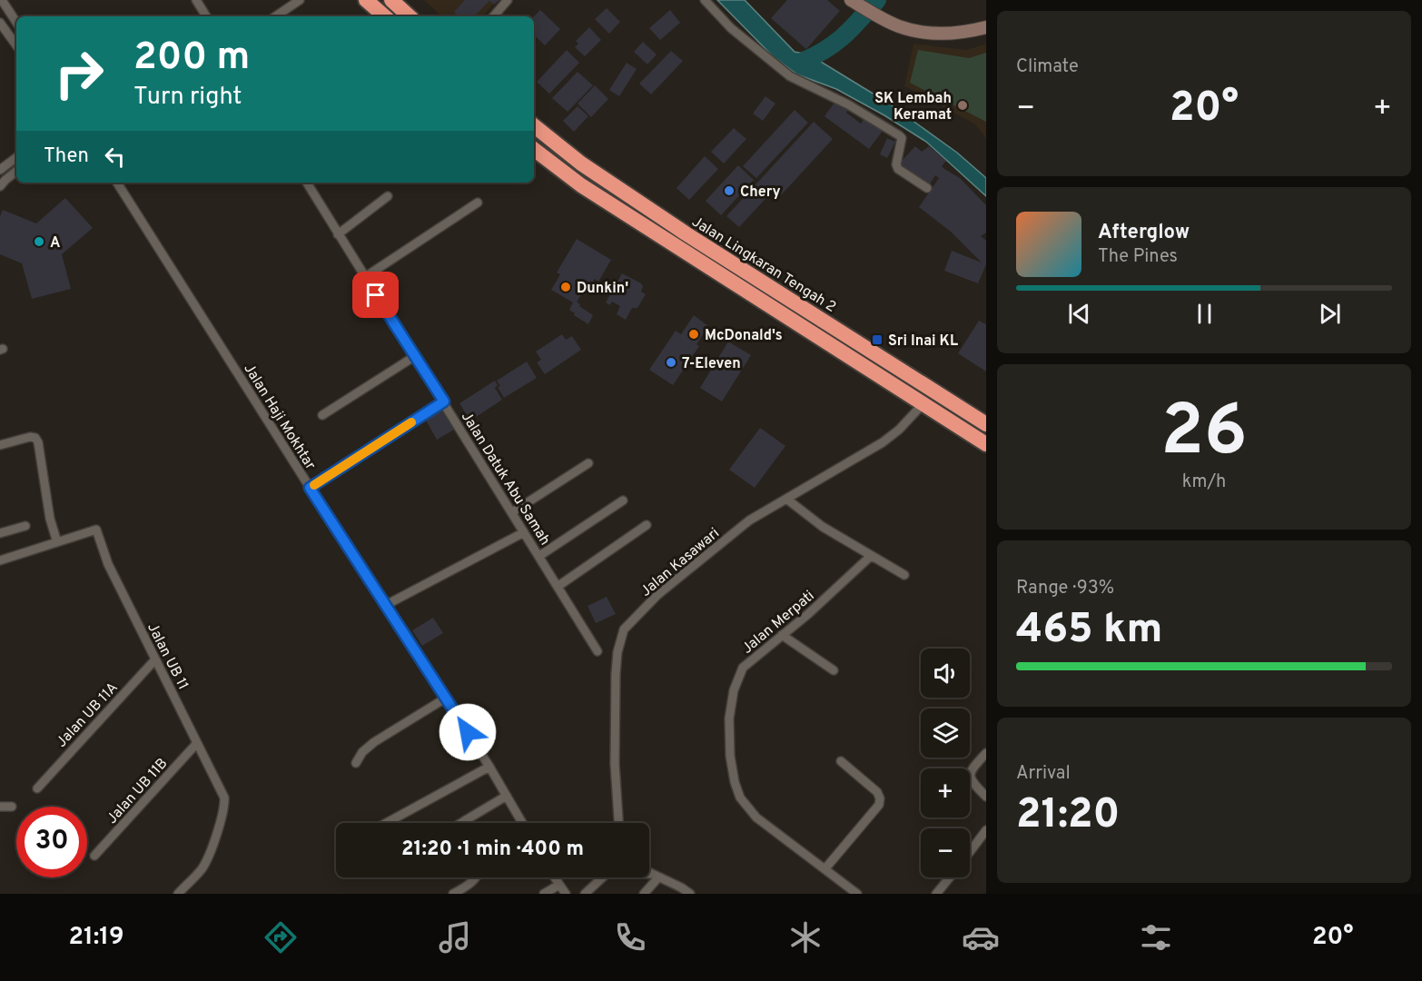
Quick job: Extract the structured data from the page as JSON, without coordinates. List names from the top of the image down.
{
  "streets": {
    "highway": ["Jalan Lingkaran Tengah 2"],
    "street": [
      "Jalan Haji Mokhtar",
      "Jalan Datuk Abu Samah",
      "Jalan Kasawari",
      "Jalan Merpati",
      "Jalan UB 11",
      "Jalan UB 11A",
      "Jalan UB 11B"
    ]
  },
  "crossings": [
    ["Jalan UB 11", "Jalan UB 11A"],
    ["Jalan UB 11", "Jalan UB 11B"]
  ],
  "places": {
    "other": [
      "SK Lembah Keramat",
      "Chery",
      "A",
      "Dunkin'",
      "McDonald's",
      "7-Eleven"
    ],
    "transit": ["Sri Inai KL"]
  },
  "page": {
    "tile": [
      "Climate",
      ["26", "km/h"],
      ["Range · 93%", "465 km"],
      ["Arrival", "21:20"]
    ],
    "turn": ["200 m", "Turn right"],
    "heat": ["−", "20°", "+"],
    "then": "Then",
    "song": ["Afterglow", "The Pines"],
    "map_buttons": ["+", "−"],
    "limit": "30",
    "trip": "21:20 · 1 min · 400 m",
    "tabs": ["21:19", "20°"]
  }
}
